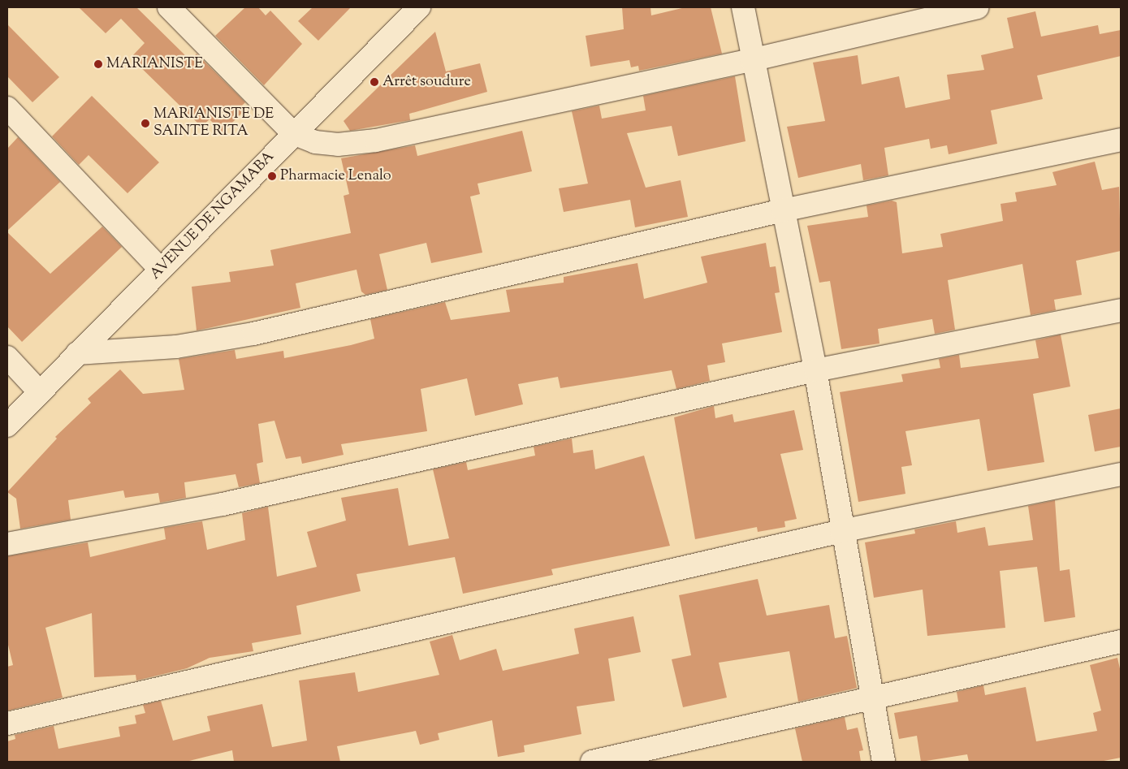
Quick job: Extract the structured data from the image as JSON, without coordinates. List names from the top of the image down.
{
  "streets": {
    "street": ["AVENUE DE NGAMABA"]
  },
  "places": [
    "MARIANISTE",
    "Arrêt soudure",
    "MARIANISTE DE SAINTE RITA",
    "Pharmacie Lenalo"
  ]
}
